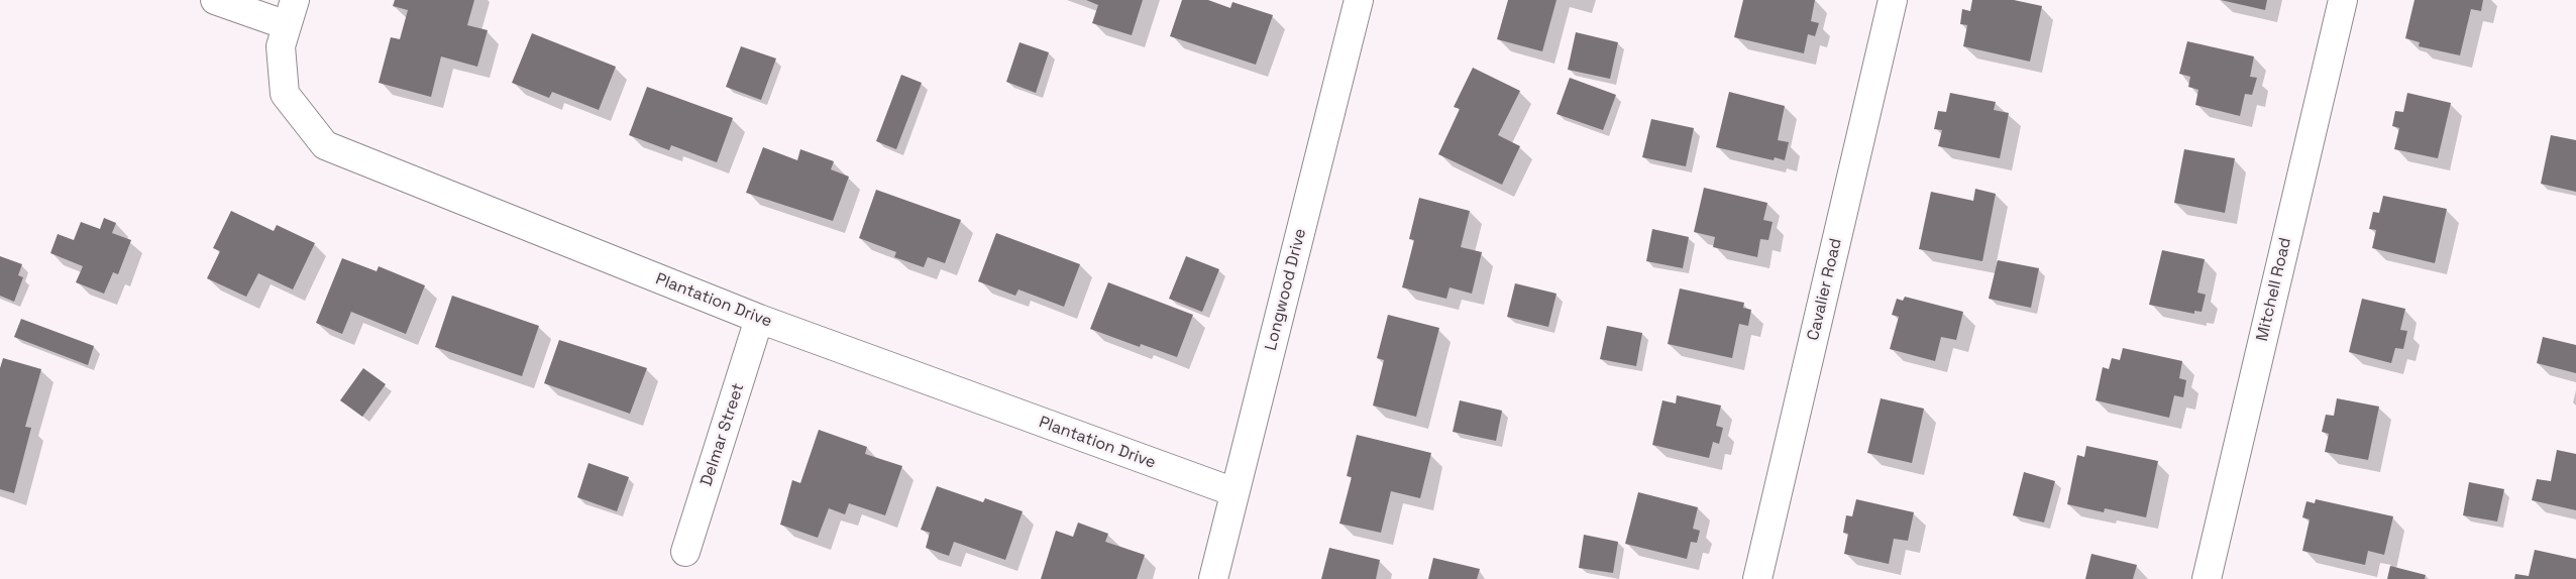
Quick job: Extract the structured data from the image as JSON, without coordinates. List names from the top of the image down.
{
  "streets": {
    "street": [
      "Longwood Drive",
      "Cavalier Road",
      "Mitchell Road",
      "Plantation Drive",
      "Delmar Street"
    ]
  },
  "crossings": [
    ["Longwood Drive", "Plantation Drive"],
    ["Plantation Drive", "Delmar Street"]
  ]
}
